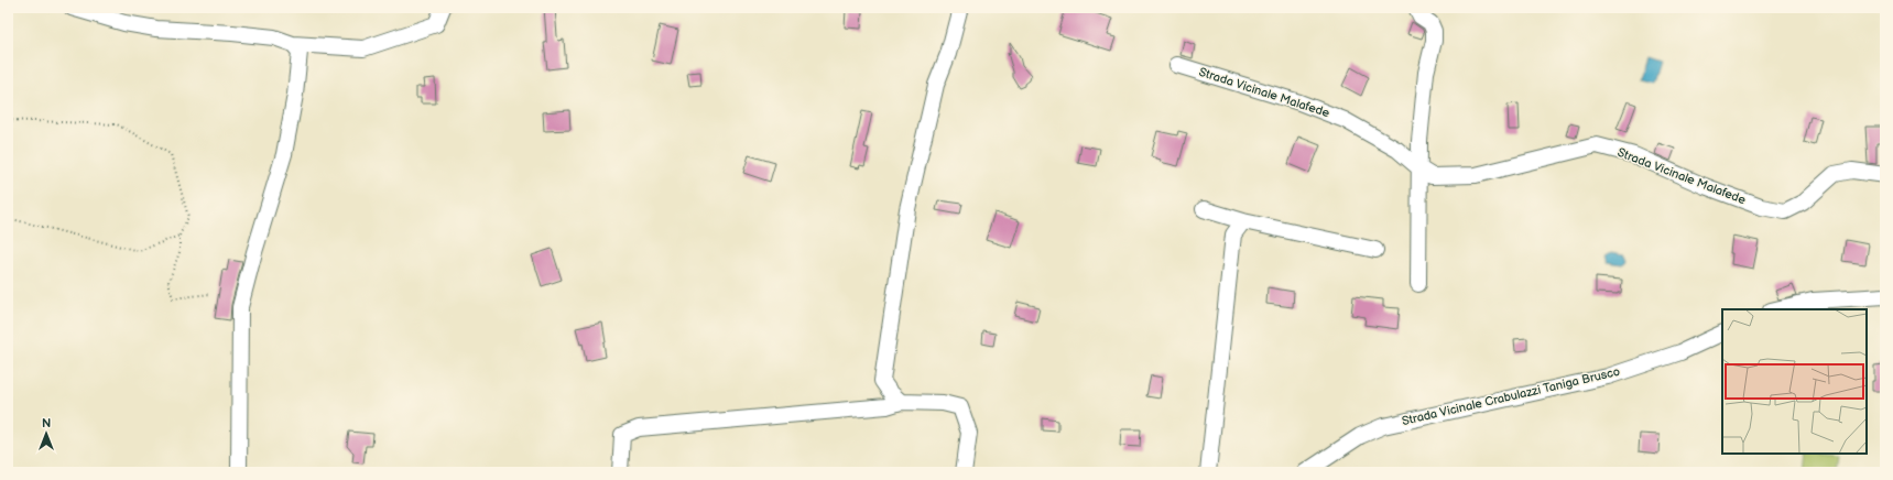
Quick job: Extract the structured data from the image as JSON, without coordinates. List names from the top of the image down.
{
  "streets": {
    "street": ["Strada Vicinale Malafede", "Strada Vicinale Crabulazzi Taniga Brusco"]
  },
  "north": "top"
}
